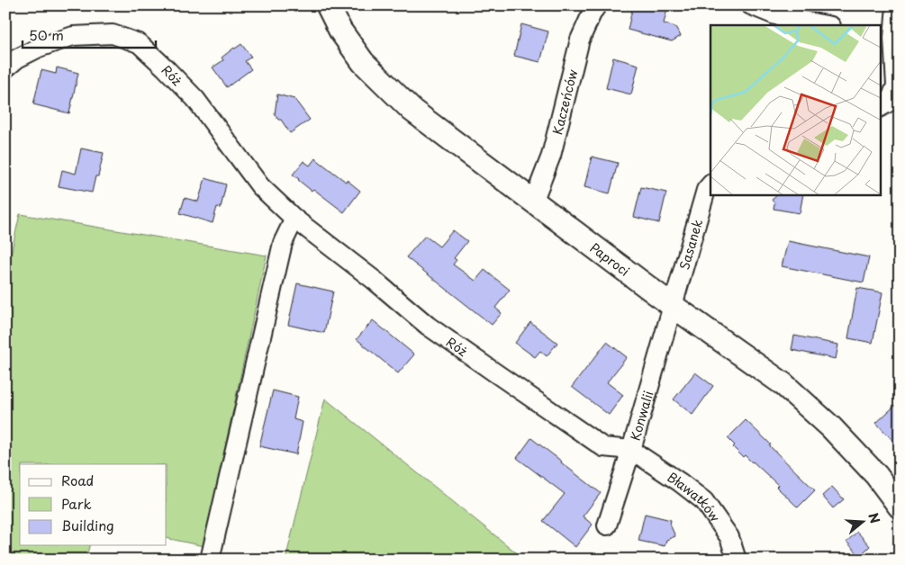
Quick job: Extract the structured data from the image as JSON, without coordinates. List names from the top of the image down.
{
  "streets": {
    "street": [
      "Róż",
      "Kaczeńców",
      "Sasanek",
      "Paproci",
      "Konwalii",
      "Bławatków"
    ]
  },
  "crossings": [
    ["Róż", "Konwalii"],
    ["Róż", "Bławatków"],
    ["Kaczeńców", "Paproci"],
    ["Sasanek", "Paproci"],
    ["Sasanek", "Konwalii"],
    ["Paproci", "Konwalii"],
    ["Konwalii", "Bławatków"]
  ],
  "legend": ["Road", "Park", "Building"],
  "scale_bar": "50 m",
  "north": "right"
}
